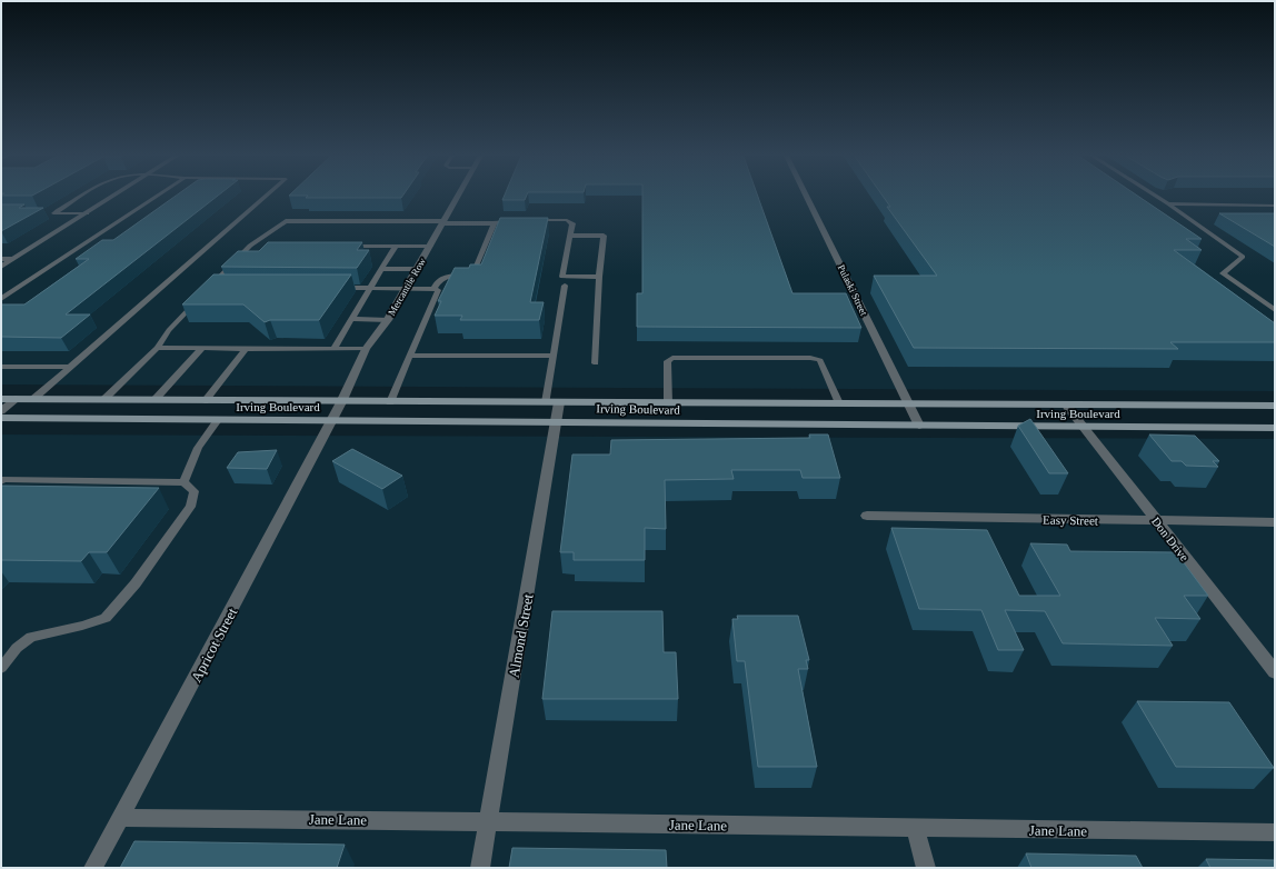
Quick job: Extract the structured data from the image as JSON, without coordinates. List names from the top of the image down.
{
  "streets": {
    "main road": ["Irving Boulevard"],
    "street": [
      "Mercantile Row",
      "Pulaski Street",
      "Easy Street",
      "Don Drive",
      "Almond Street",
      "Apricot Street",
      "Jane Lane"
    ]
  },
  "crossings": [
    ["Mercantile Row", "Irving Boulevard"],
    ["Mercantile Row", "Apricot Street"],
    ["Pulaski Street", "Irving Boulevard"],
    ["Irving Boulevard", "Don Drive"],
    ["Irving Boulevard", "Almond Street"],
    ["Irving Boulevard", "Apricot Street"],
    ["Easy Street", "Don Drive"],
    ["Almond Street", "Jane Lane"],
    ["Apricot Street", "Jane Lane"]
  ]
}
